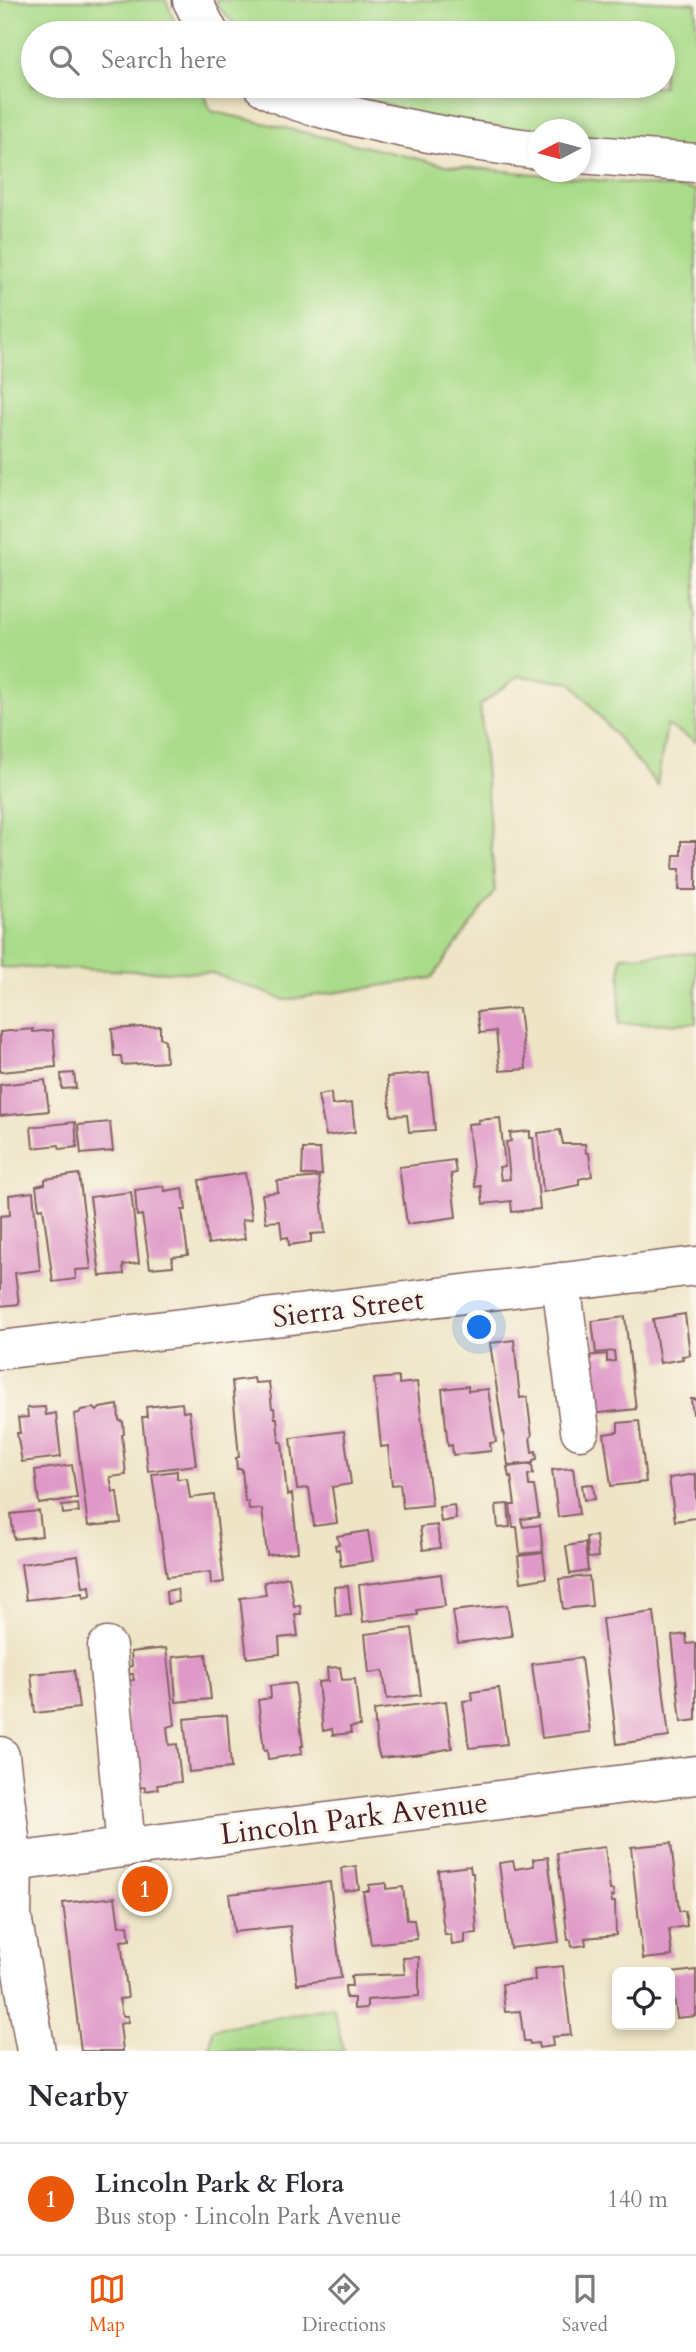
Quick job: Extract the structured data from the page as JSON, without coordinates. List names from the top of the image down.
{
  "streets": {
    "street": ["Sierra Street", "Lincoln Park Avenue"]
  },
  "north": "left",
  "page": {
    "search": "Search here",
    "pins": "1",
    "heading": "Nearby",
    "list": [
      {
        "mark": "1",
        "name": "Lincoln Park & Flora",
        "note": "Bus stop · Lincoln Park Avenue",
        "value": "140 m"
      }
    ],
    "nav": ["Map", "Directions", "Saved"]
  }
}
